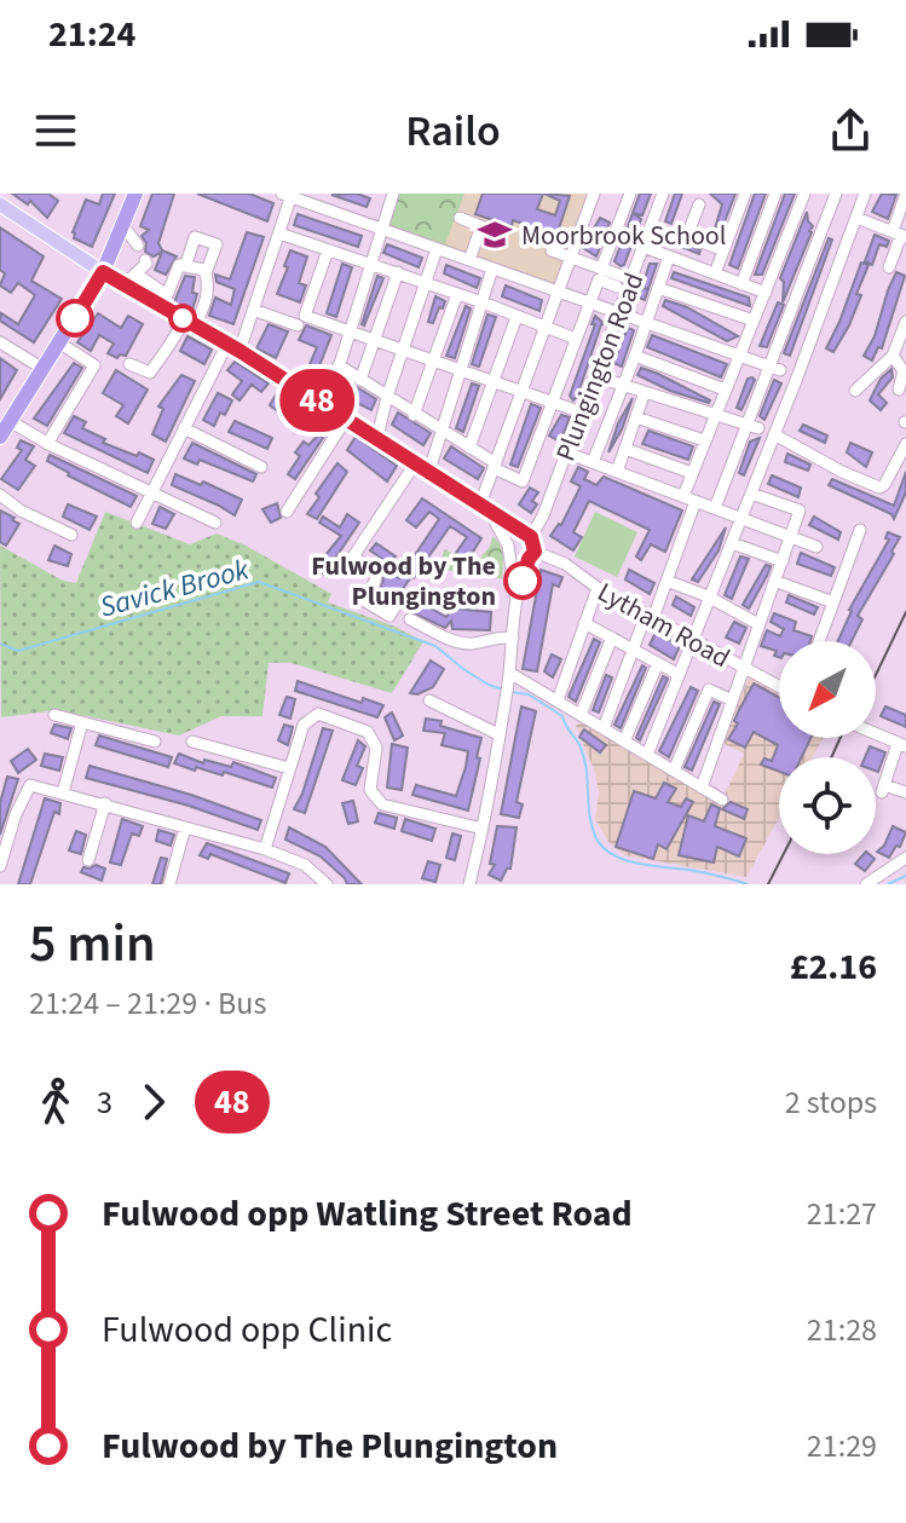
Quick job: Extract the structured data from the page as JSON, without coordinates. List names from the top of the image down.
{
  "streets": {
    "street": ["Plungington Road", "Lytham Road"]
  },
  "water": ["Savick Brook"],
  "places": {
    "school or university": ["Moorbrook School"],
    "other": ["Fulwood by The Plungington"]
  },
  "lines": ["bus line 48"],
  "north": "bottom left",
  "page": {
    "status": "21:24",
    "header": "Railo",
    "on_map": "48",
    "heading": ["5 min", "21:24 – 21:29 · Bus", "£2.16"],
    "legs": ["3", "48", "2 stops"],
    "list": [
      {
        "name": "Fulwood opp Watling Street Road",
        "value": "21:27"
      },
      {
        "name": "Fulwood opp Clinic",
        "value": "21:28"
      },
      {
        "name": "Fulwood by The Plungington",
        "value": "21:29"
      }
    ]
  }
}
